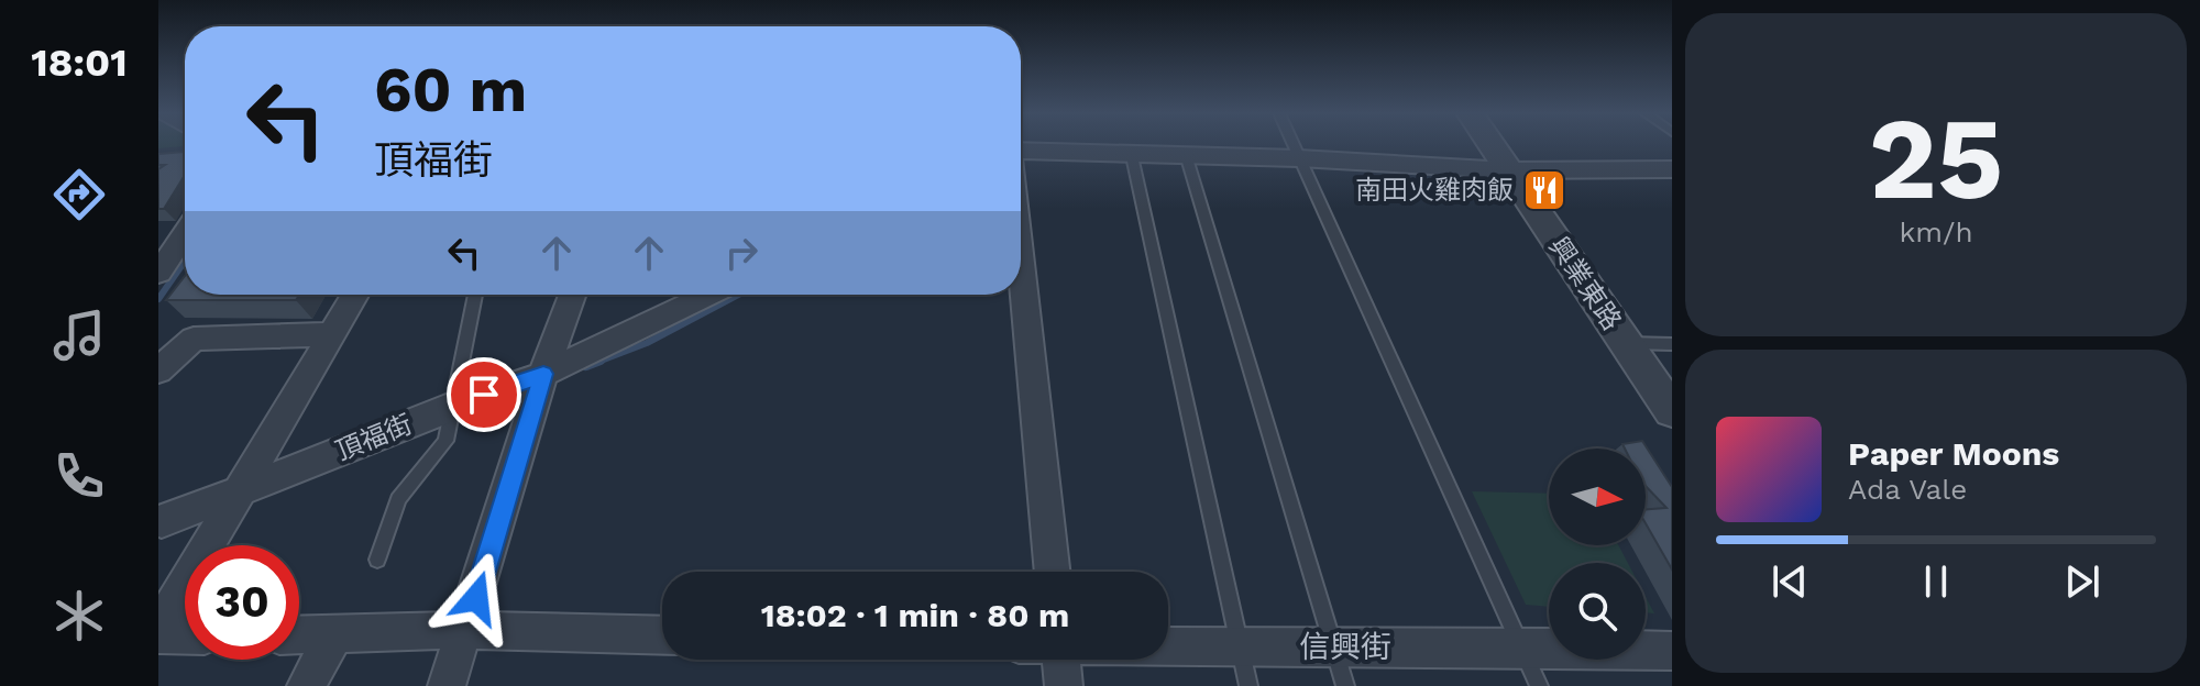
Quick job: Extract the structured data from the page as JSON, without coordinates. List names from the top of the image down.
{
  "streets": {
    "street": ["興業東路", "頂福街", "信興街"]
  },
  "places": {
    "restaurant": ["南田火雞肉飯"]
  },
  "north": "right",
  "page": {
    "tabs": "18:01",
    "tile": ["25", "km/h"],
    "turn": ["60 m", "頂福街"],
    "song": ["Paper Moons", "Ada Vale"],
    "limit": "30",
    "trip": "18:02 · 1 min · 80 m"
  }
}
